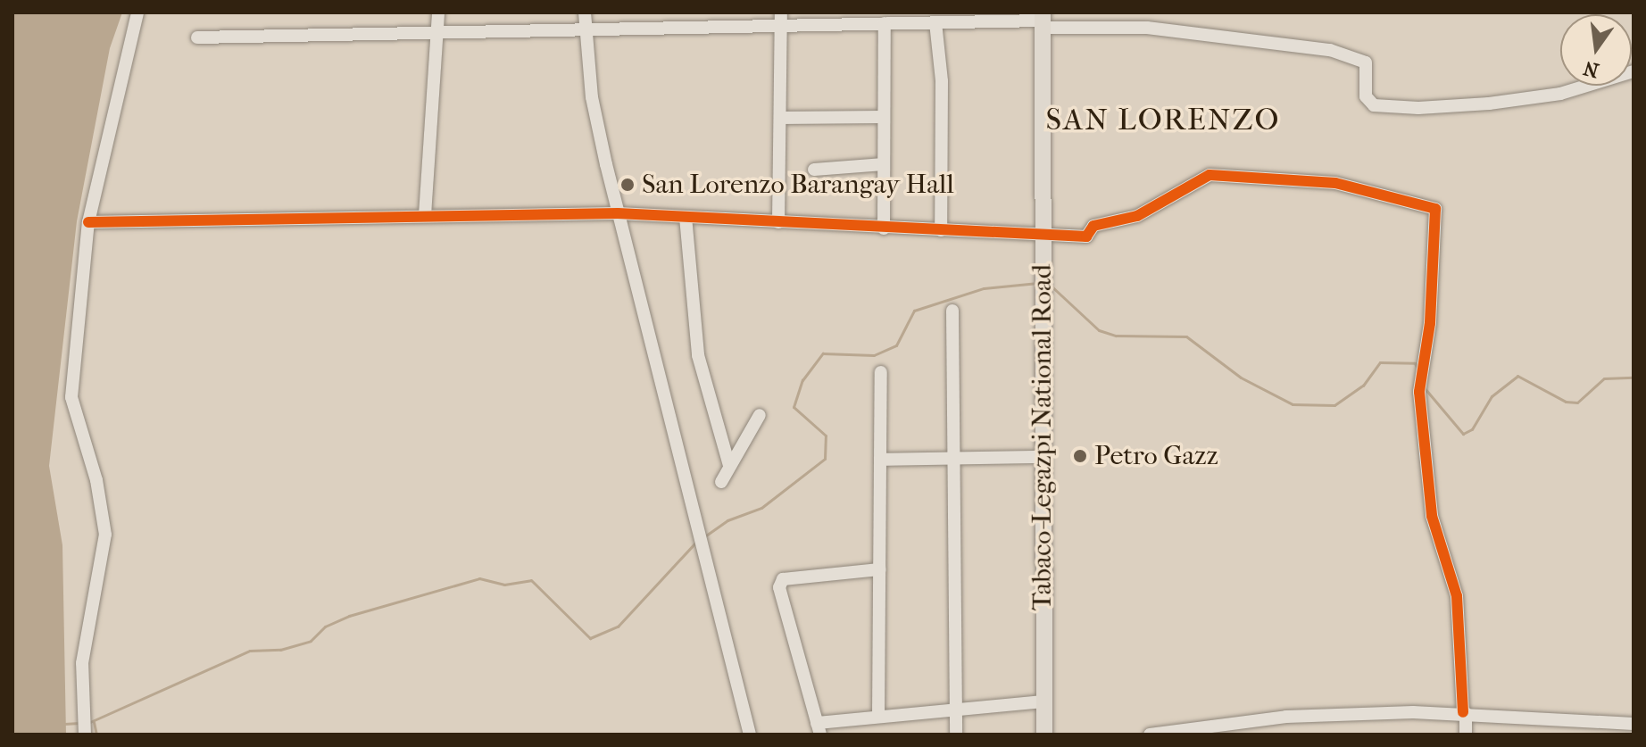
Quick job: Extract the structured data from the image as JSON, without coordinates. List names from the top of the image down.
{
  "streets": {
    "main road": ["Tabaco-Legazpi National Road"]
  },
  "districts": ["SAN LORENZO"],
  "places": ["San Lorenzo Barangay Hall", "Petro Gazz"],
  "north": "bottom"
}
